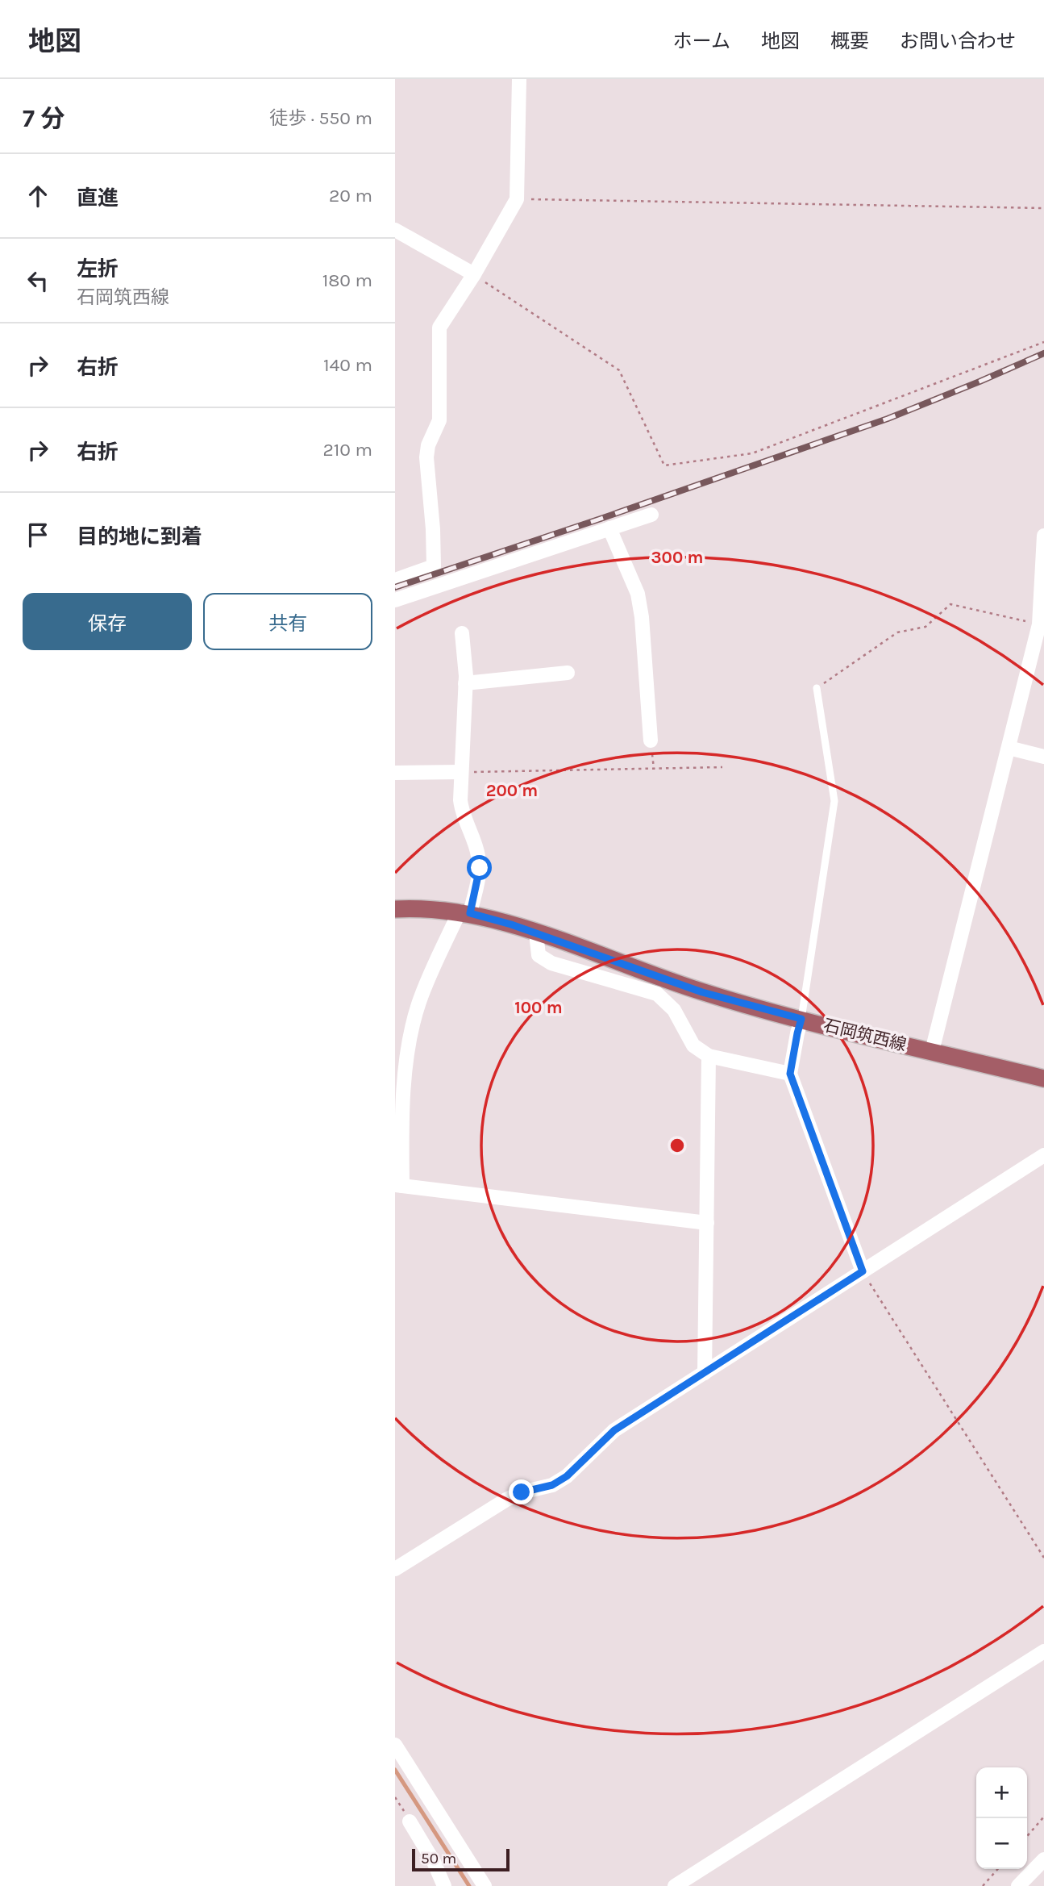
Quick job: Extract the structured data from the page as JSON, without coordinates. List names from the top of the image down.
{
  "streets": {
    "main road": ["石岡筑西線"]
  },
  "scale_bar": "50 m",
  "page": {
    "header": "地図",
    "nav": [
      "ホーム",
      "地図",
      "概要",
      "お問い合わせ"
    ],
    "heading": ["7 分", "徒歩 · 550 m"],
    "list": [
      ["直進", "20 m"],
      ["左折", "石岡筑西線", "180 m"],
      ["右折", "140 m"],
      ["右折", "210 m"],
      "目的地に到着"
    ],
    "buttons": ["保存", "共有"],
    "map_buttons": ["+", "−"],
    "scale": "50 m"
  },
  "rings": ["300 m", "200 m", "100 m"]
}
